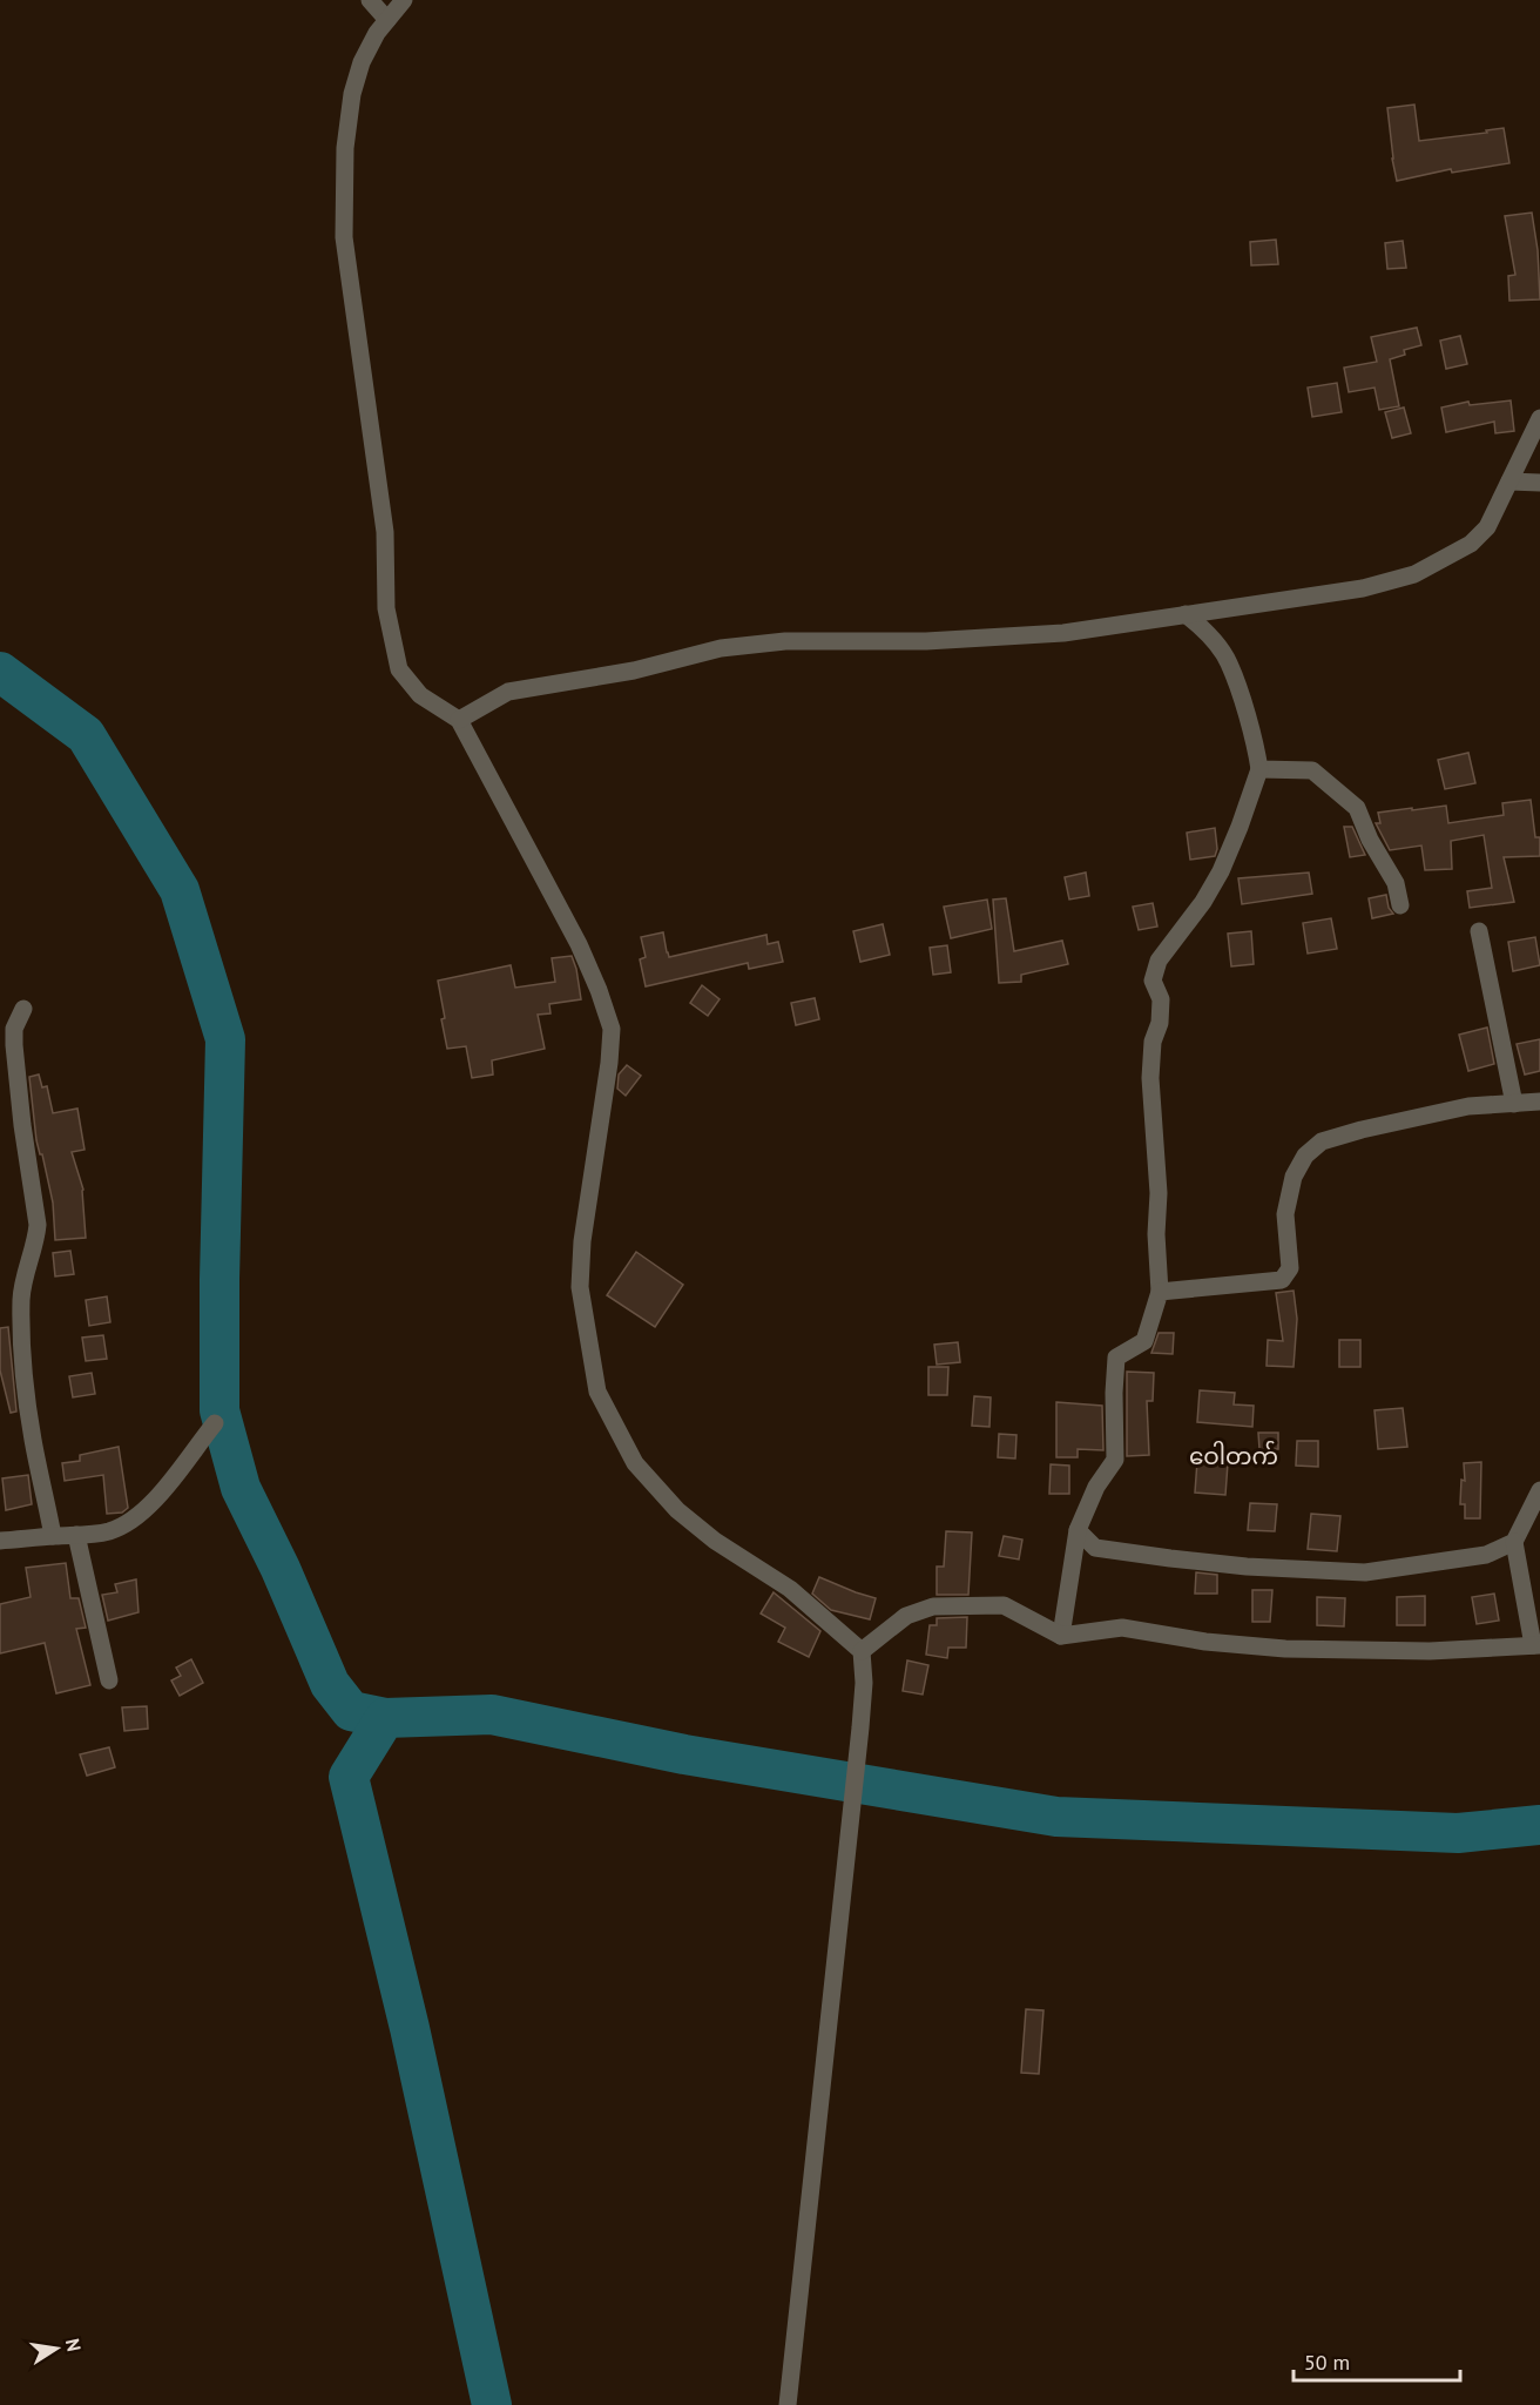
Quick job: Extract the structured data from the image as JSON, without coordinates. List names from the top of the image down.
{
  "districts": ["ဝေါတက်"],
  "scale_bar": "50 m",
  "north": "right"
}
